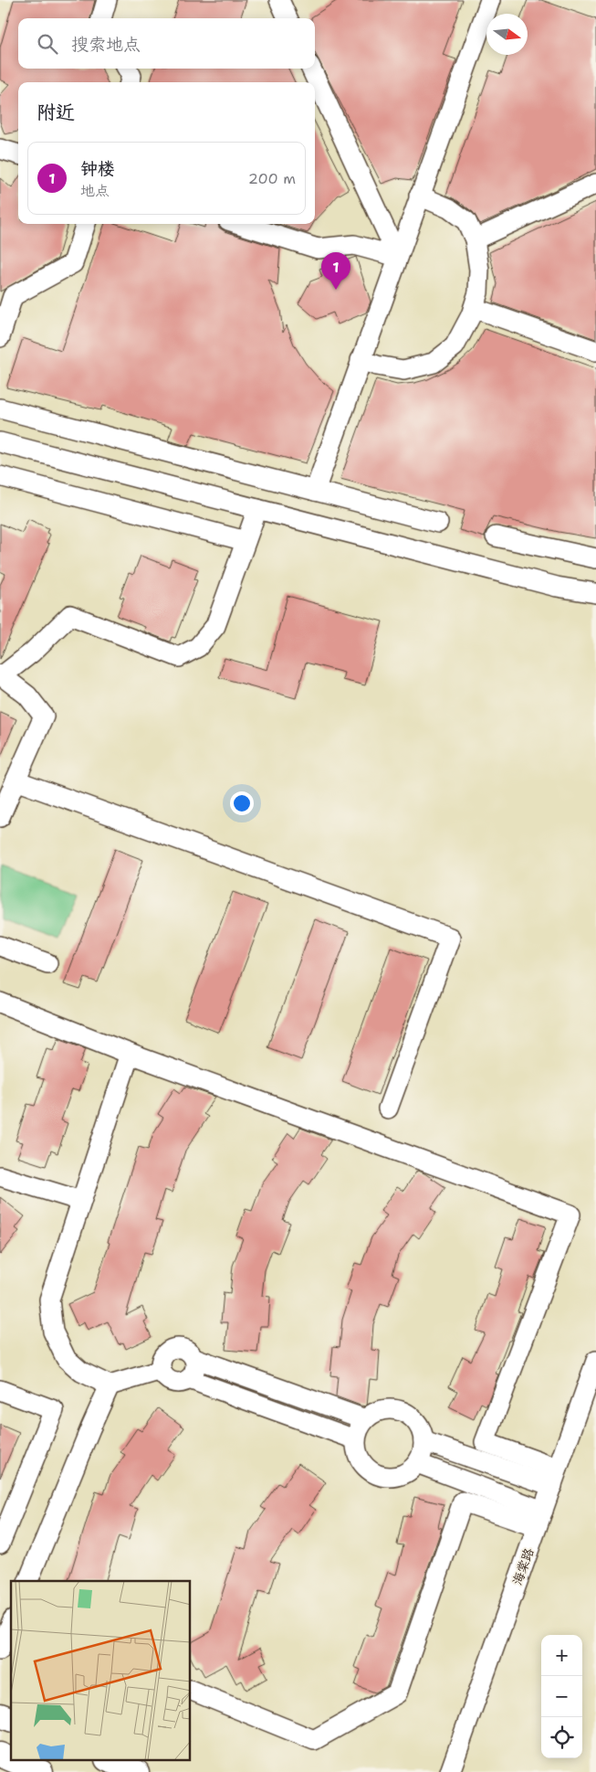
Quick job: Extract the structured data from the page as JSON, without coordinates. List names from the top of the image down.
{
  "streets": {
    "street": ["海棠路"]
  },
  "north": "right",
  "page": {
    "search": "搜索地点",
    "heading": "附近",
    "list": [
      {
        "mark": "1",
        "name": "钟楼",
        "note": "地点",
        "value": "200 m"
      }
    ],
    "pins": "1",
    "map_buttons": ["+", "−"]
  }
}
